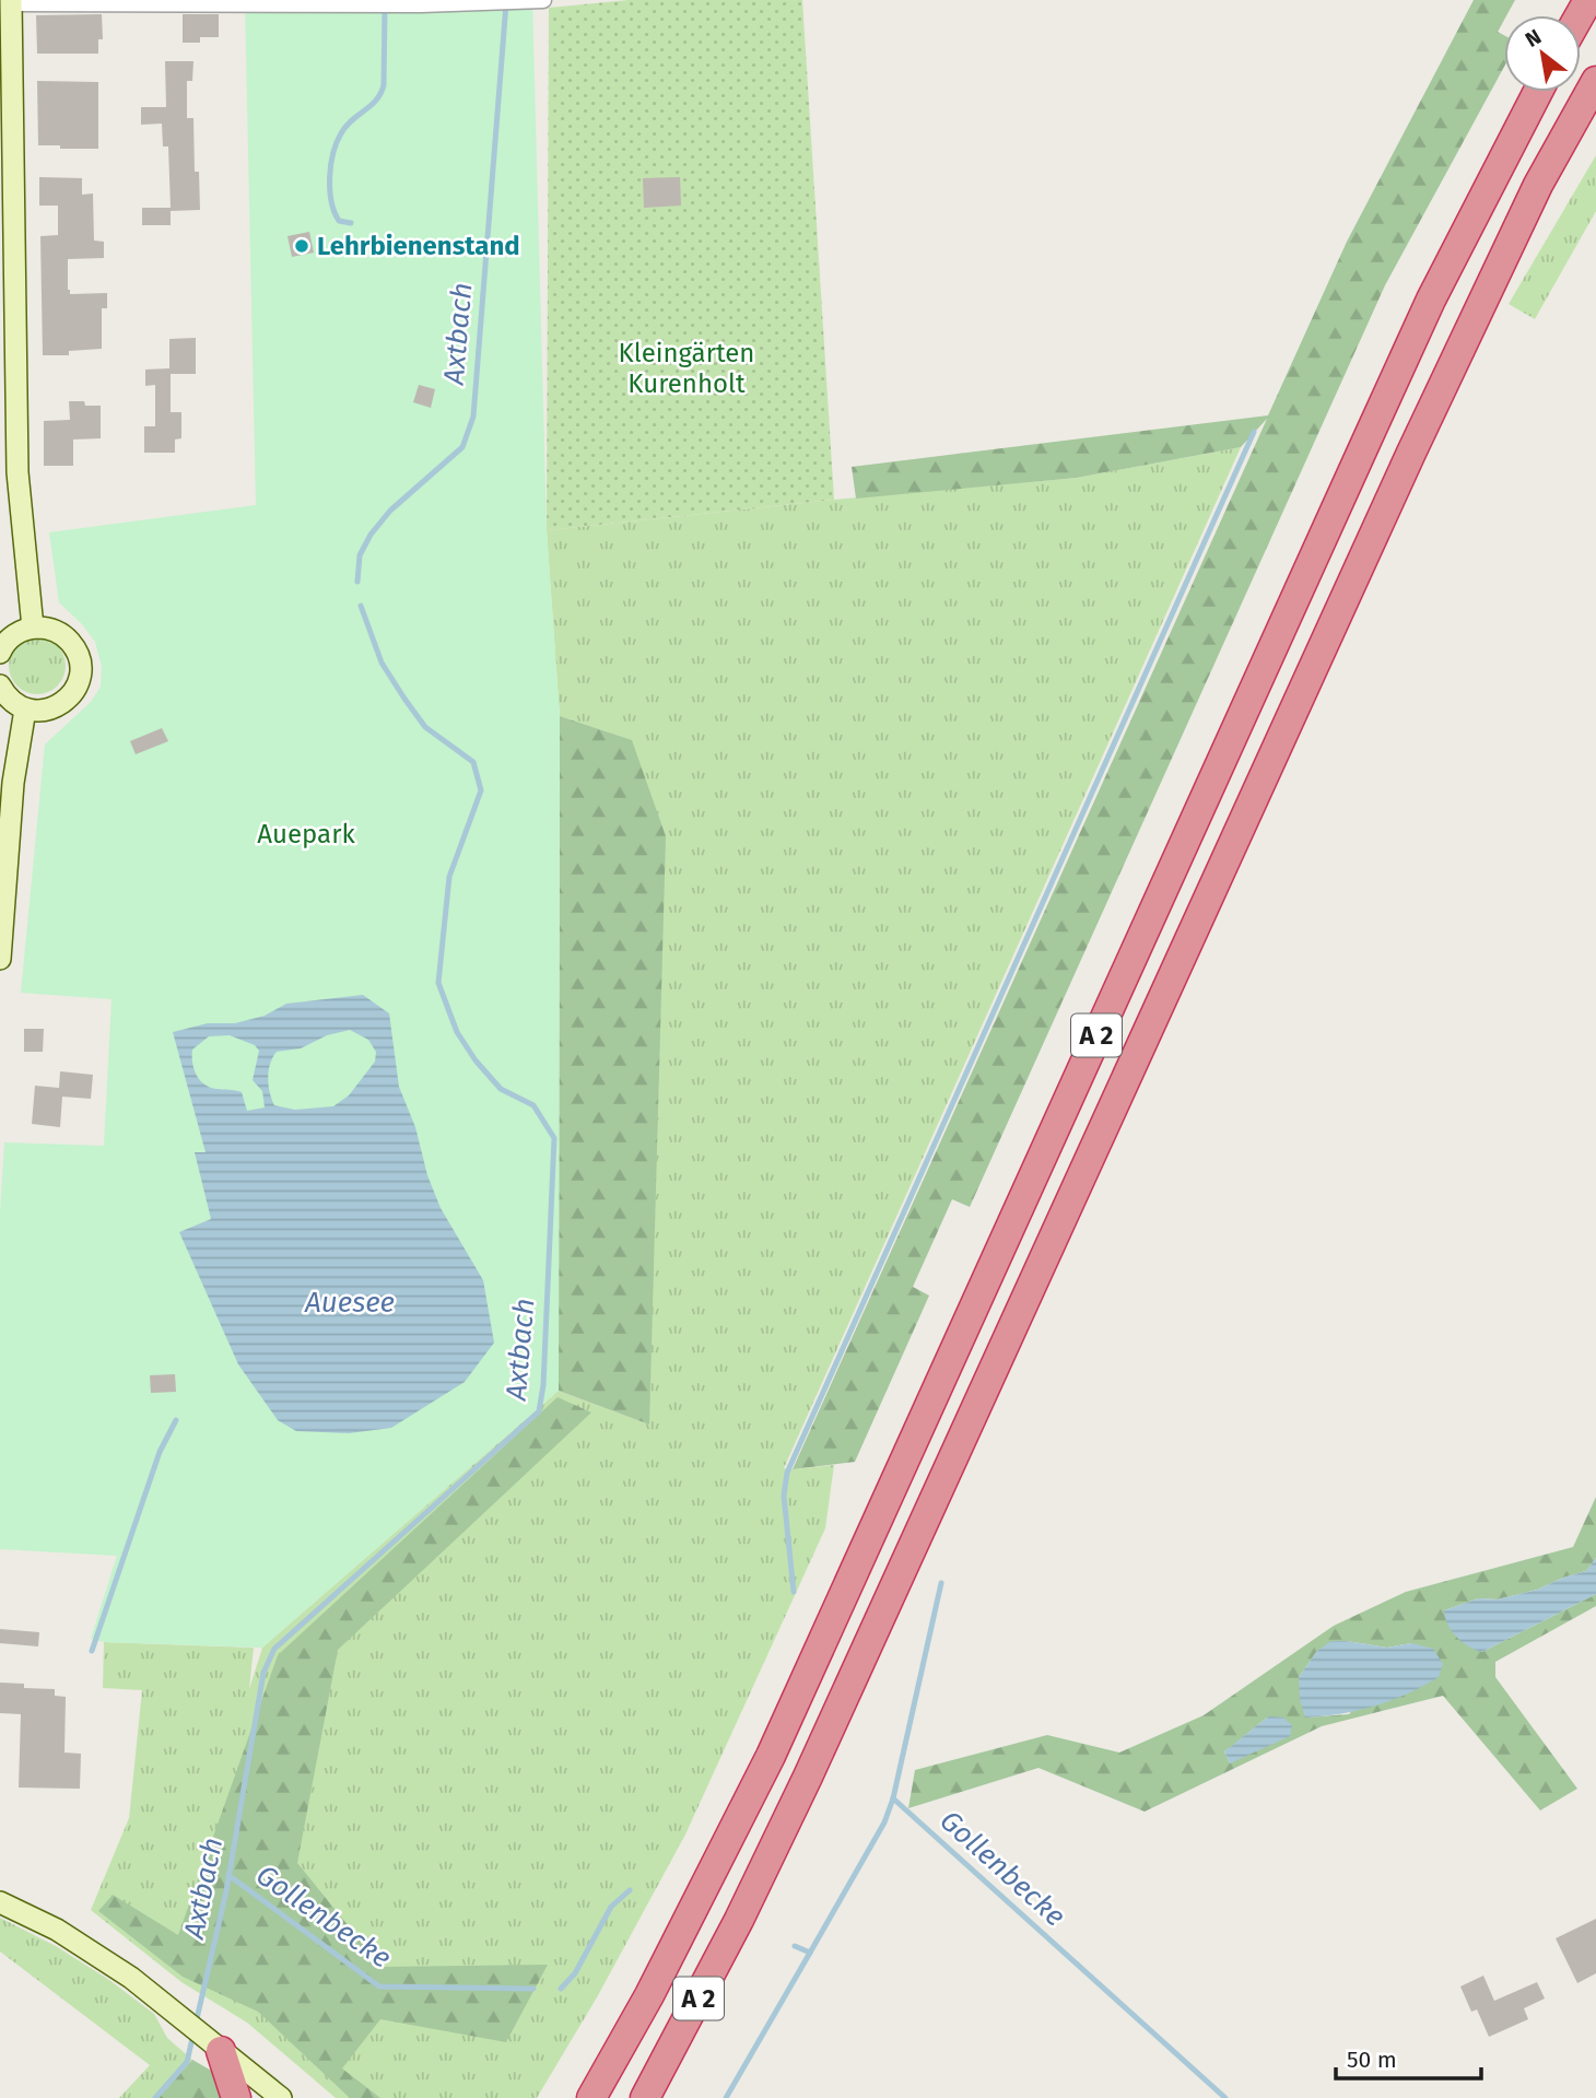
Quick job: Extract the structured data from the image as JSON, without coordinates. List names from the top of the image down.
{
  "streets": {
    "highway": ["A 2"]
  },
  "water": ["Axtbach", "Auesee", "Gollenbecke"],
  "parks": ["Kleingärten Kurenholt", "Auepark"],
  "places": ["Lehrbienenstand"],
  "scale_bar": "50 m",
  "north": "top left"
}
